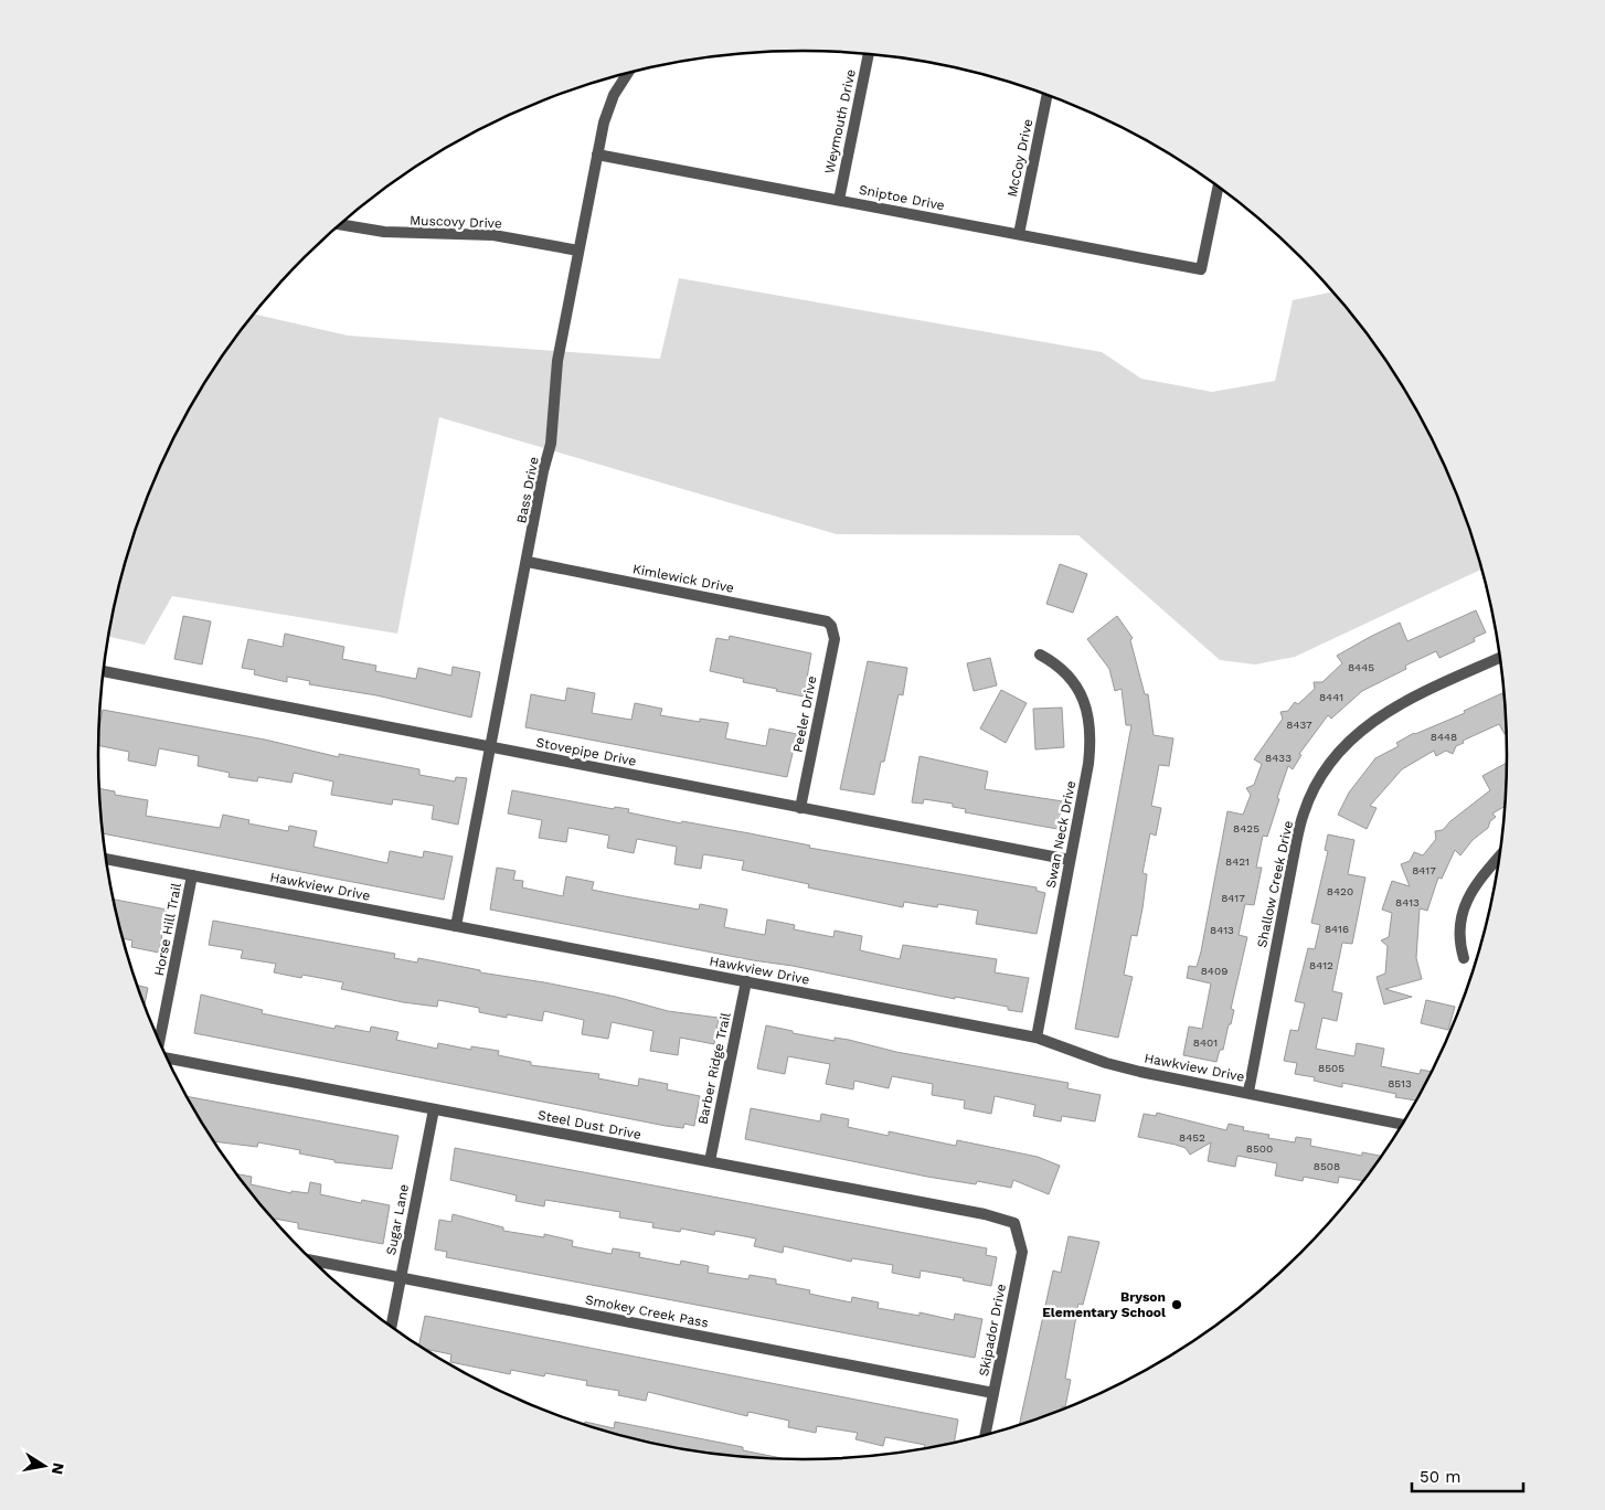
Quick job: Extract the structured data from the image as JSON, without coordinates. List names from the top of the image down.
{
  "streets": {
    "street": [
      "Weymouth Drive",
      "McCoy Drive",
      "Sniptoe Drive",
      "Muscovy Drive",
      "Bass Drive",
      "Kimlewick Drive",
      "Peeler Drive",
      "Stovepipe Drive",
      "Swan Neck Drive",
      "Shallow Creek Drive",
      "Hawkview Drive",
      "Horse Hill Trail",
      "Barber Ridge Trail",
      "Steel Dust Drive",
      "Sugar Lane",
      "Smokey Creek Pass",
      "Skipador Drive"
    ]
  },
  "crossings": [
    ["Weymouth Drive", "Sniptoe Drive"],
    ["McCoy Drive", "Sniptoe Drive"],
    ["Sniptoe Drive", "Bass Drive"],
    ["Muscovy Drive", "Bass Drive"],
    ["Bass Drive", "Kimlewick Drive"],
    ["Bass Drive", "Stovepipe Drive"],
    ["Bass Drive", "Hawkview Drive"],
    ["Kimlewick Drive", "Peeler Drive"],
    ["Peeler Drive", "Stovepipe Drive"],
    ["Stovepipe Drive", "Swan Neck Drive"],
    ["Swan Neck Drive", "Hawkview Drive"],
    ["Shallow Creek Drive", "Hawkview Drive"],
    ["Hawkview Drive", "Horse Hill Trail"],
    ["Hawkview Drive", "Barber Ridge Trail"],
    ["Barber Ridge Trail", "Steel Dust Drive"],
    ["Steel Dust Drive", "Sugar Lane"],
    ["Steel Dust Drive", "Skipador Drive"],
    ["Sugar Lane", "Smokey Creek Pass"],
    ["Smokey Creek Pass", "Skipador Drive"]
  ],
  "places": ["Bryson Elementary School"],
  "house_numbers": [
    "8445",
    "8441",
    "8437",
    "8448",
    "8433",
    "8425",
    "8421",
    "8417",
    "8420",
    "8417",
    "8413",
    "8416",
    "8413",
    "8412",
    "8409",
    "8401",
    "8505",
    "8513",
    "8452",
    "8500",
    "8508"
  ],
  "scale_bar": "50 m",
  "north": "right"
}
